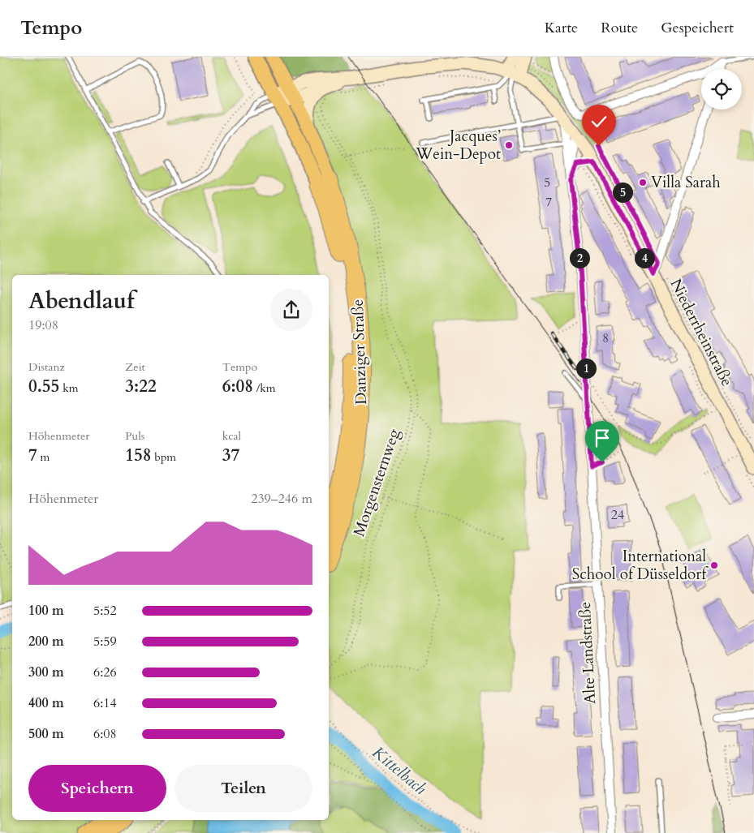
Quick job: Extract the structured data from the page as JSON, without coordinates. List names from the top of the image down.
{
  "streets": {
    "highway": ["Danziger Straße"],
    "main road": ["Niederrheinstraße"],
    "street": ["Alte Landstraße"],
    "path": ["Morgensternweg"]
  },
  "crossings": [
    ["Niederrheinstraße", "Alte Landstraße"]
  ],
  "water": ["Kittelbach"],
  "places": ["Jacques’ Wein-Depot", "Villa Sarah", "International School of Düsseldorf"],
  "house_numbers": [
    "5",
    "7",
    "8",
    "24"
  ],
  "page": {
    "header": "Tempo",
    "nav": ["Karte", "Route", "Gespeichert"],
    "pins": [
      "5",
      "2",
      "4",
      "1"
    ],
    "heading": ["Abendlauf", "19:08"],
    "stats": [
      ["Distanz", "0.55 km"],
      ["Zeit", "3:22"],
      ["Tempo", "6:08 /km"],
      ["Höhenmeter", "7 m"],
      ["Puls", "158 bpm"],
      ["kcal", "37"]
    ],
    "chart": ["Höhenmeter", "239–246 m"],
    "list": [
      {
        "name": "100 m",
        "note": "5:52"
      },
      {
        "name": "200 m",
        "note": "5:59"
      },
      {
        "name": "300 m",
        "note": "6:26"
      },
      {
        "name": "400 m",
        "note": "6:14"
      },
      {
        "name": "500 m",
        "note": "6:08"
      }
    ],
    "buttons": ["Speichern", "Teilen"]
  }
}
